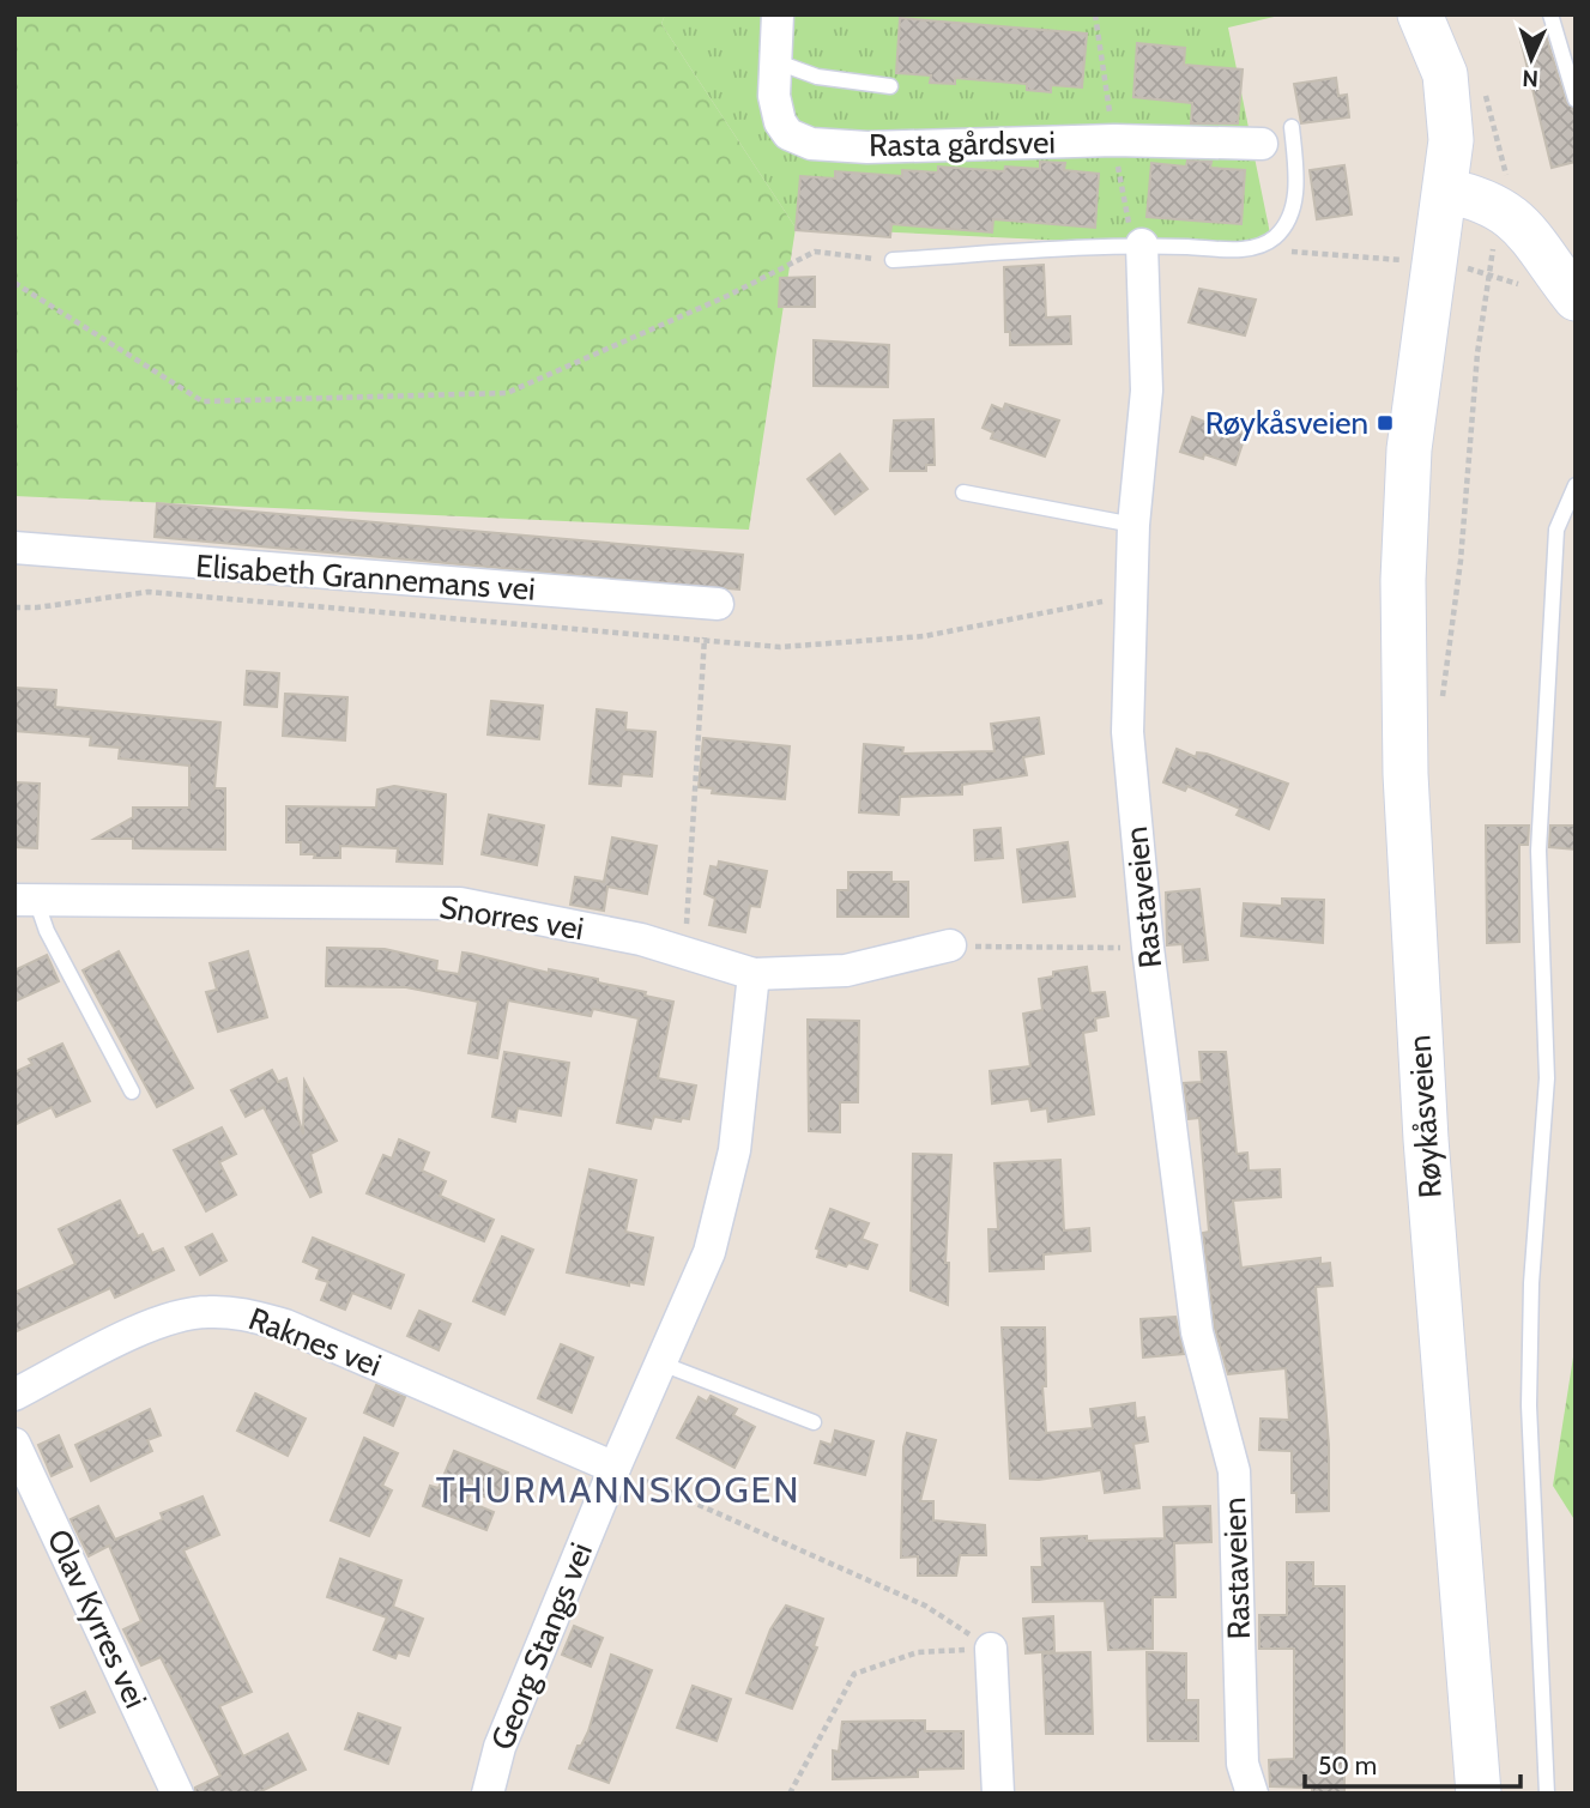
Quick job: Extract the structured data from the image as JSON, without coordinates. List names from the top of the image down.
{
  "streets": {
    "main road": ["Røykåsveien"],
    "street": [
      "Rasta gårdsvei",
      "Elisabeth Grannemans vei",
      "Rastaveien",
      "Snorres vei",
      "Raknes vei",
      "Olav Kyrres vei",
      "Georg Stangs vei"
    ]
  },
  "crossings": [
    ["Snorres vei", "Georg Stangs vei"],
    ["Raknes vei", "Georg Stangs vei"]
  ],
  "districts": ["THURMANNSKOGEN"],
  "places": {
    "transit": ["Røykåsveien"]
  },
  "scale_bar": "50 m",
  "north": "bottom"
}
